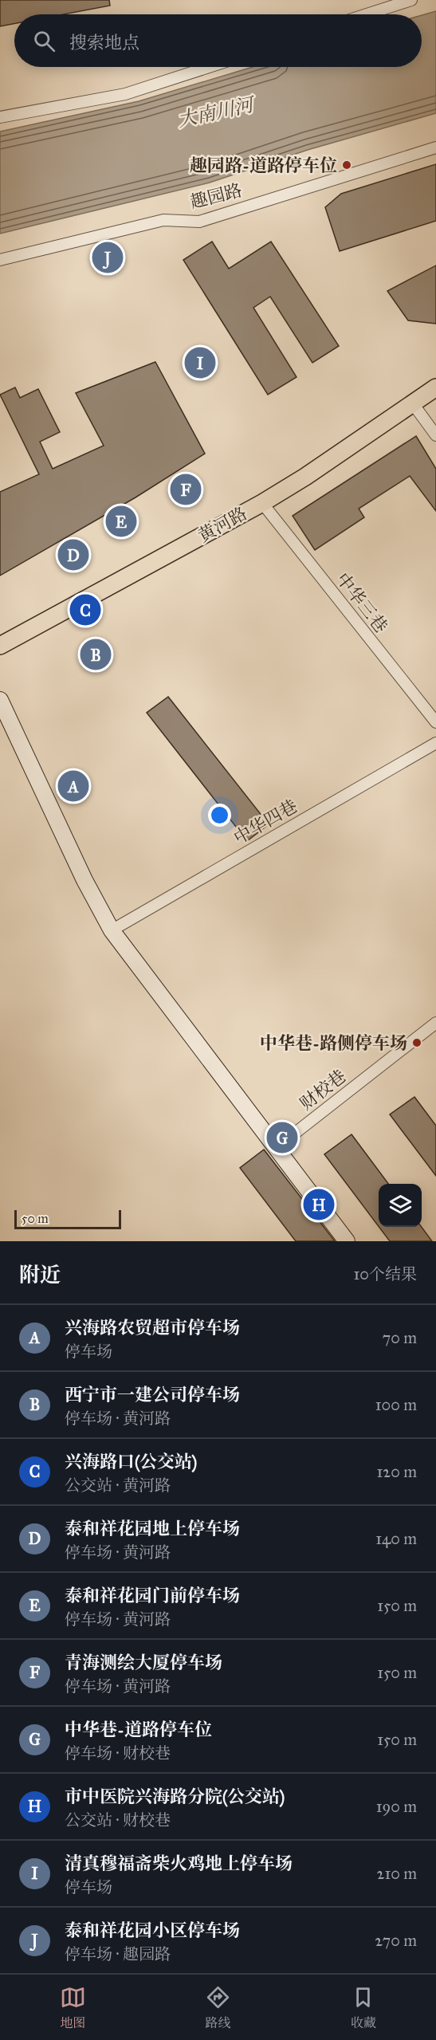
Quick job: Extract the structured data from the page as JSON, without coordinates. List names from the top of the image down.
{
  "streets": {
    "main road": ["黄河路"],
    "street": [
      "趣园路",
      "中华三巷",
      "中华四巷",
      "财校巷"
    ]
  },
  "crossings": [
    ["黄河路", "中华三巷"]
  ],
  "water": ["大南川河"],
  "places": ["趣园路-道路停车位", "中华巷-路侧停车场"],
  "scale_bar": "50 m",
  "page": {
    "search": "搜索地点",
    "pins": [
      "J",
      "I",
      "F",
      "E",
      "D",
      "C",
      "B",
      "A",
      "G",
      "H"
    ],
    "scale": "50 m",
    "heading": ["附近", "10个结果"],
    "list": [
      {
        "mark": "A",
        "name": "兴海路农贸超市停车场",
        "note": "停车场",
        "value": "70 m"
      },
      {
        "mark": "B",
        "name": "西宁市一建公司停车场",
        "note": "停车场 · 黄河路",
        "value": "100 m"
      },
      {
        "mark": "C",
        "name": "兴海路口(公交站)",
        "note": "公交站 · 黄河路",
        "value": "120 m"
      },
      {
        "mark": "D",
        "name": "泰和祥花园地上停车场",
        "note": "停车场 · 黄河路",
        "value": "140 m"
      },
      {
        "mark": "E",
        "name": "泰和祥花园门前停车场",
        "note": "停车场 · 黄河路",
        "value": "150 m"
      },
      {
        "mark": "F",
        "name": "青海测绘大厦停车场",
        "note": "停车场 · 黄河路",
        "value": "150 m"
      },
      {
        "mark": "G",
        "name": "中华巷-道路停车位",
        "note": "停车场 · 财校巷",
        "value": "150 m"
      },
      {
        "mark": "H",
        "name": "市中医院兴海路分院(公交站)",
        "note": "公交站 · 财校巷",
        "value": "190 m"
      },
      {
        "mark": "I",
        "name": "清真穆福斋柴火鸡地上停车场",
        "note": "停车场",
        "value": "210 m"
      },
      {
        "mark": "J",
        "name": "泰和祥花园小区停车场",
        "note": "停车场 · 趣园路",
        "value": "270 m"
      }
    ],
    "nav": ["地图", "路线", "收藏"]
  }
}
